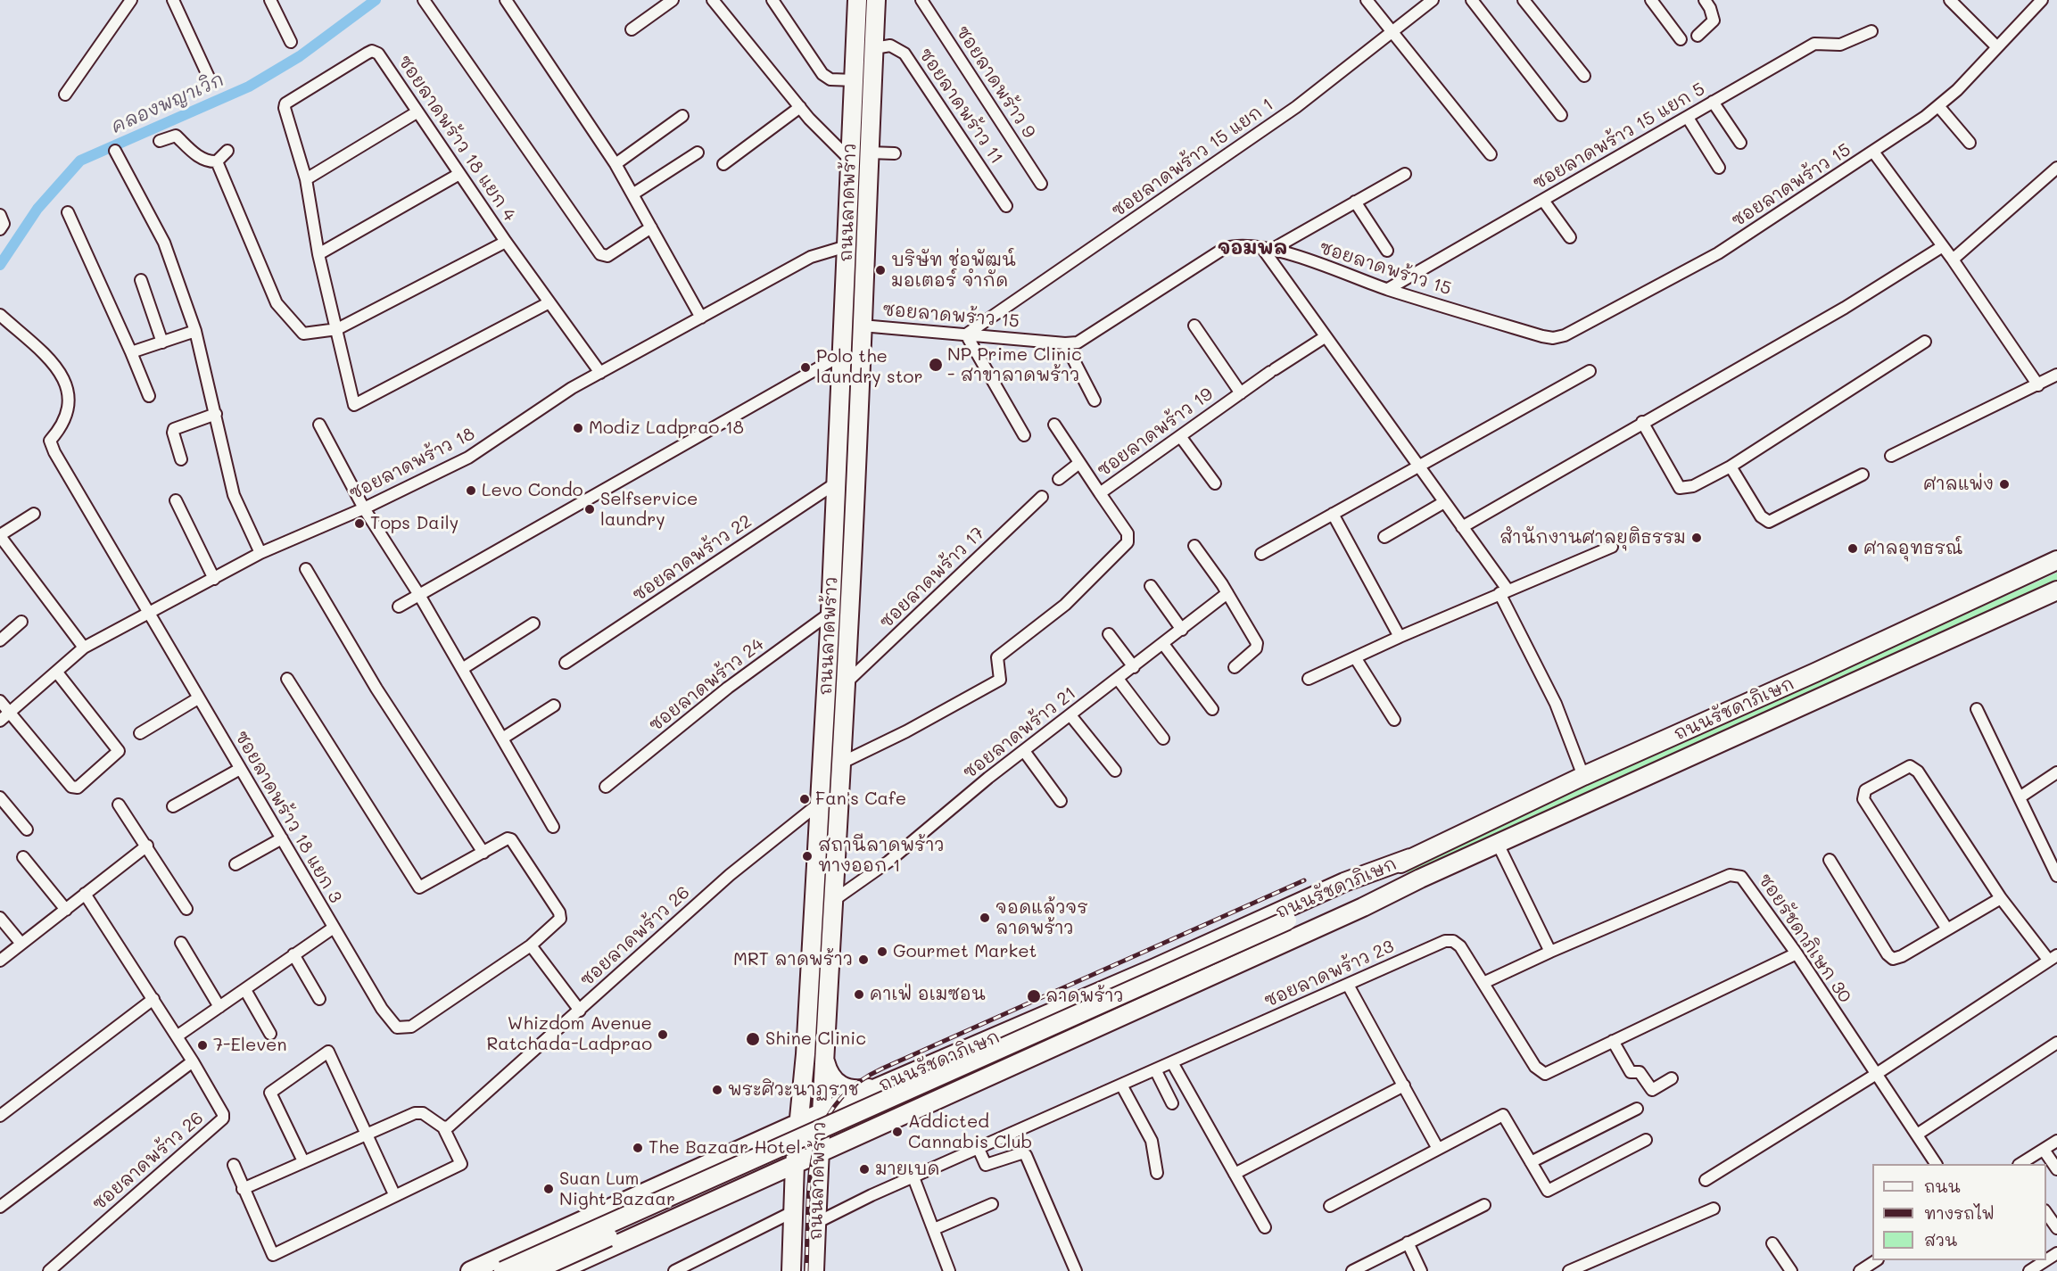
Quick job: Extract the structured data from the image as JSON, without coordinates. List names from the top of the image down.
{
  "streets": {
    "main road": ["ถนนลาดพร้าว", "ถนนรัชดาภิเษก"],
    "street": [
      "ซอยลาดพร้าว 9",
      "ซอยลาดพร้าว 11",
      "ซอยลาดพร้าว 15 แยก 5",
      "ซอยลาดพร้าว 18 แยก 4",
      "ซอยลาดพร้าว 15 แยก 1",
      "ซอยลาดพร้าว 15",
      "ซอยลาดพร้าว 19",
      "ซอยลาดพร้าว 18",
      "ซอยลาดพร้าว 22",
      "ซอยลาดพร้าว 17",
      "ซอยลาดพร้าว 24",
      "ซอยลาดพร้าว 21",
      "ซอยลาดพร้าว 18 แยก 3",
      "ซอยลาดพร้าว 26",
      "ซอยรัชดาภิเษก 30",
      "ซอยลาดพร้าว 23"
    ]
  },
  "crossings": [
    ["ซอยลาดพร้าว 11", "ถนนลาดพร้าว"],
    ["ซอยลาดพร้าว 15 แยก 5", "ซอยลาดพร้าว 15"],
    ["ซอยลาดพร้าว 18 แยก 4", "ซอยลาดพร้าว 18"],
    ["ซอยลาดพร้าว 15 แยก 1", "ซอยลาดพร้าว 15"],
    ["ซอยลาดพร้าว 15", "ถนนลาดพร้าว"],
    ["ถนนลาดพร้าว", "ซอยลาดพร้าว 19"],
    ["ถนนลาดพร้าว", "ซอยลาดพร้าว 18"],
    ["ถนนลาดพร้าว", "ซอยลาดพร้าว 22"],
    ["ถนนลาดพร้าว", "ซอยลาดพร้าว 17"],
    ["ถนนลาดพร้าว", "ซอยลาดพร้าว 24"],
    ["ถนนลาดพร้าว", "ถนนรัชดาภิเษก"],
    ["ถนนลาดพร้าว", "ซอยลาดพร้าว 21"],
    ["ถนนลาดพร้าว", "ซอยลาดพร้าว 26"],
    ["ถนนลาดพร้าว", "ซอยลาดพร้าว 23"],
    ["ซอยลาดพร้าว 18", "ซอยลาดพร้าว 18 แยก 3"],
    ["ซอยลาดพร้าว 18 แยก 3", "ซอยลาดพร้าว 26"],
    ["ซอยรัชดาภิเษก 30", "ซอยลาดพร้าว 23"]
  ],
  "districts": ["จอมพล"],
  "water": ["คลองพญาเวิก"],
  "places": [
    "บริษัท ช่อพัฒน์ มอเตอร์ จำกัด",
    "NP Prime Clinic - สาขาลาดพร้าว",
    "Polo the laundry stor",
    "Modiz Ladprao 18",
    "ศาลแพ่ง",
    "Levo Condo",
    "Selfservice laundry",
    "Tops Daily",
    "สำนักงานศาลยุติธรรม",
    "ศาลอุทธรณ์",
    "Fan's Cafe",
    "สถานีลาดพร้าว ทางออก 1",
    "จอดแล้วจร ลาดพร้าว",
    "Gourmet Market",
    "MRT ลาดพร้าว",
    "คาเฟ่ อเมซอน",
    "ลาดพร้าว",
    "Whizdom Avenue Ratchada-Ladprao",
    "Shine Clinic",
    "7-Eleven",
    "พระศิวะนาฏราช",
    "Addicted Cannabis Club",
    "The Bazaar Hotel",
    "มายเบด",
    "Suan Lum Night Bazaar"
  ],
  "legend": ["ถนน", "ทางรถไฟ", "สวน"]
}
